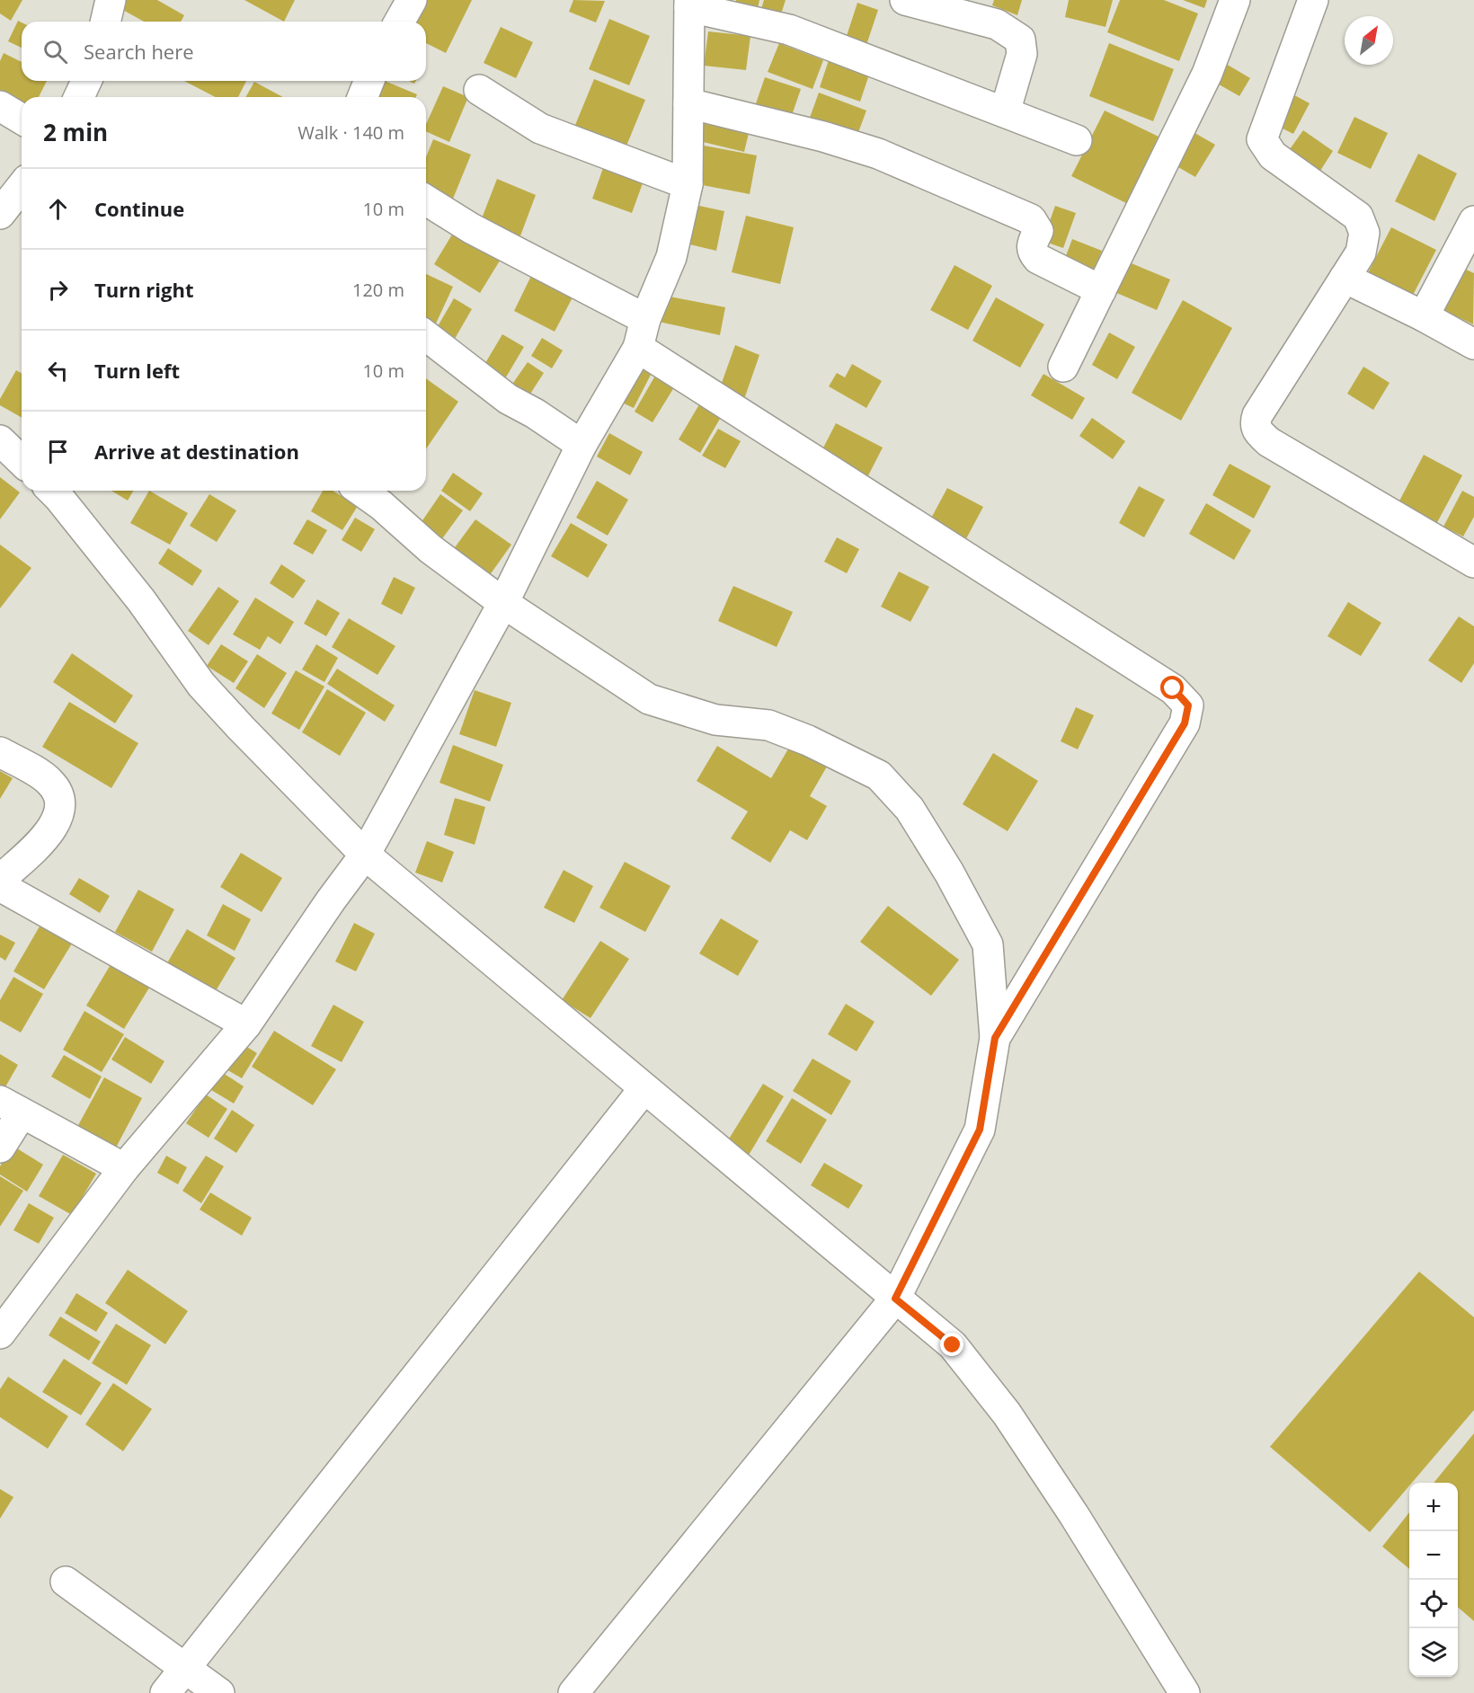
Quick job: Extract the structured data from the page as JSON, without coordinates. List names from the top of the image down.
{
  "north": "top right",
  "page": {
    "search": "Search here",
    "heading": ["2 min", "Walk · 140 m"],
    "list": [
      ["Continue", "10 m"],
      ["Turn right", "120 m"],
      ["Turn left", "10 m"],
      "Arrive at destination"
    ],
    "map_buttons": ["+", "−"]
  }
}
